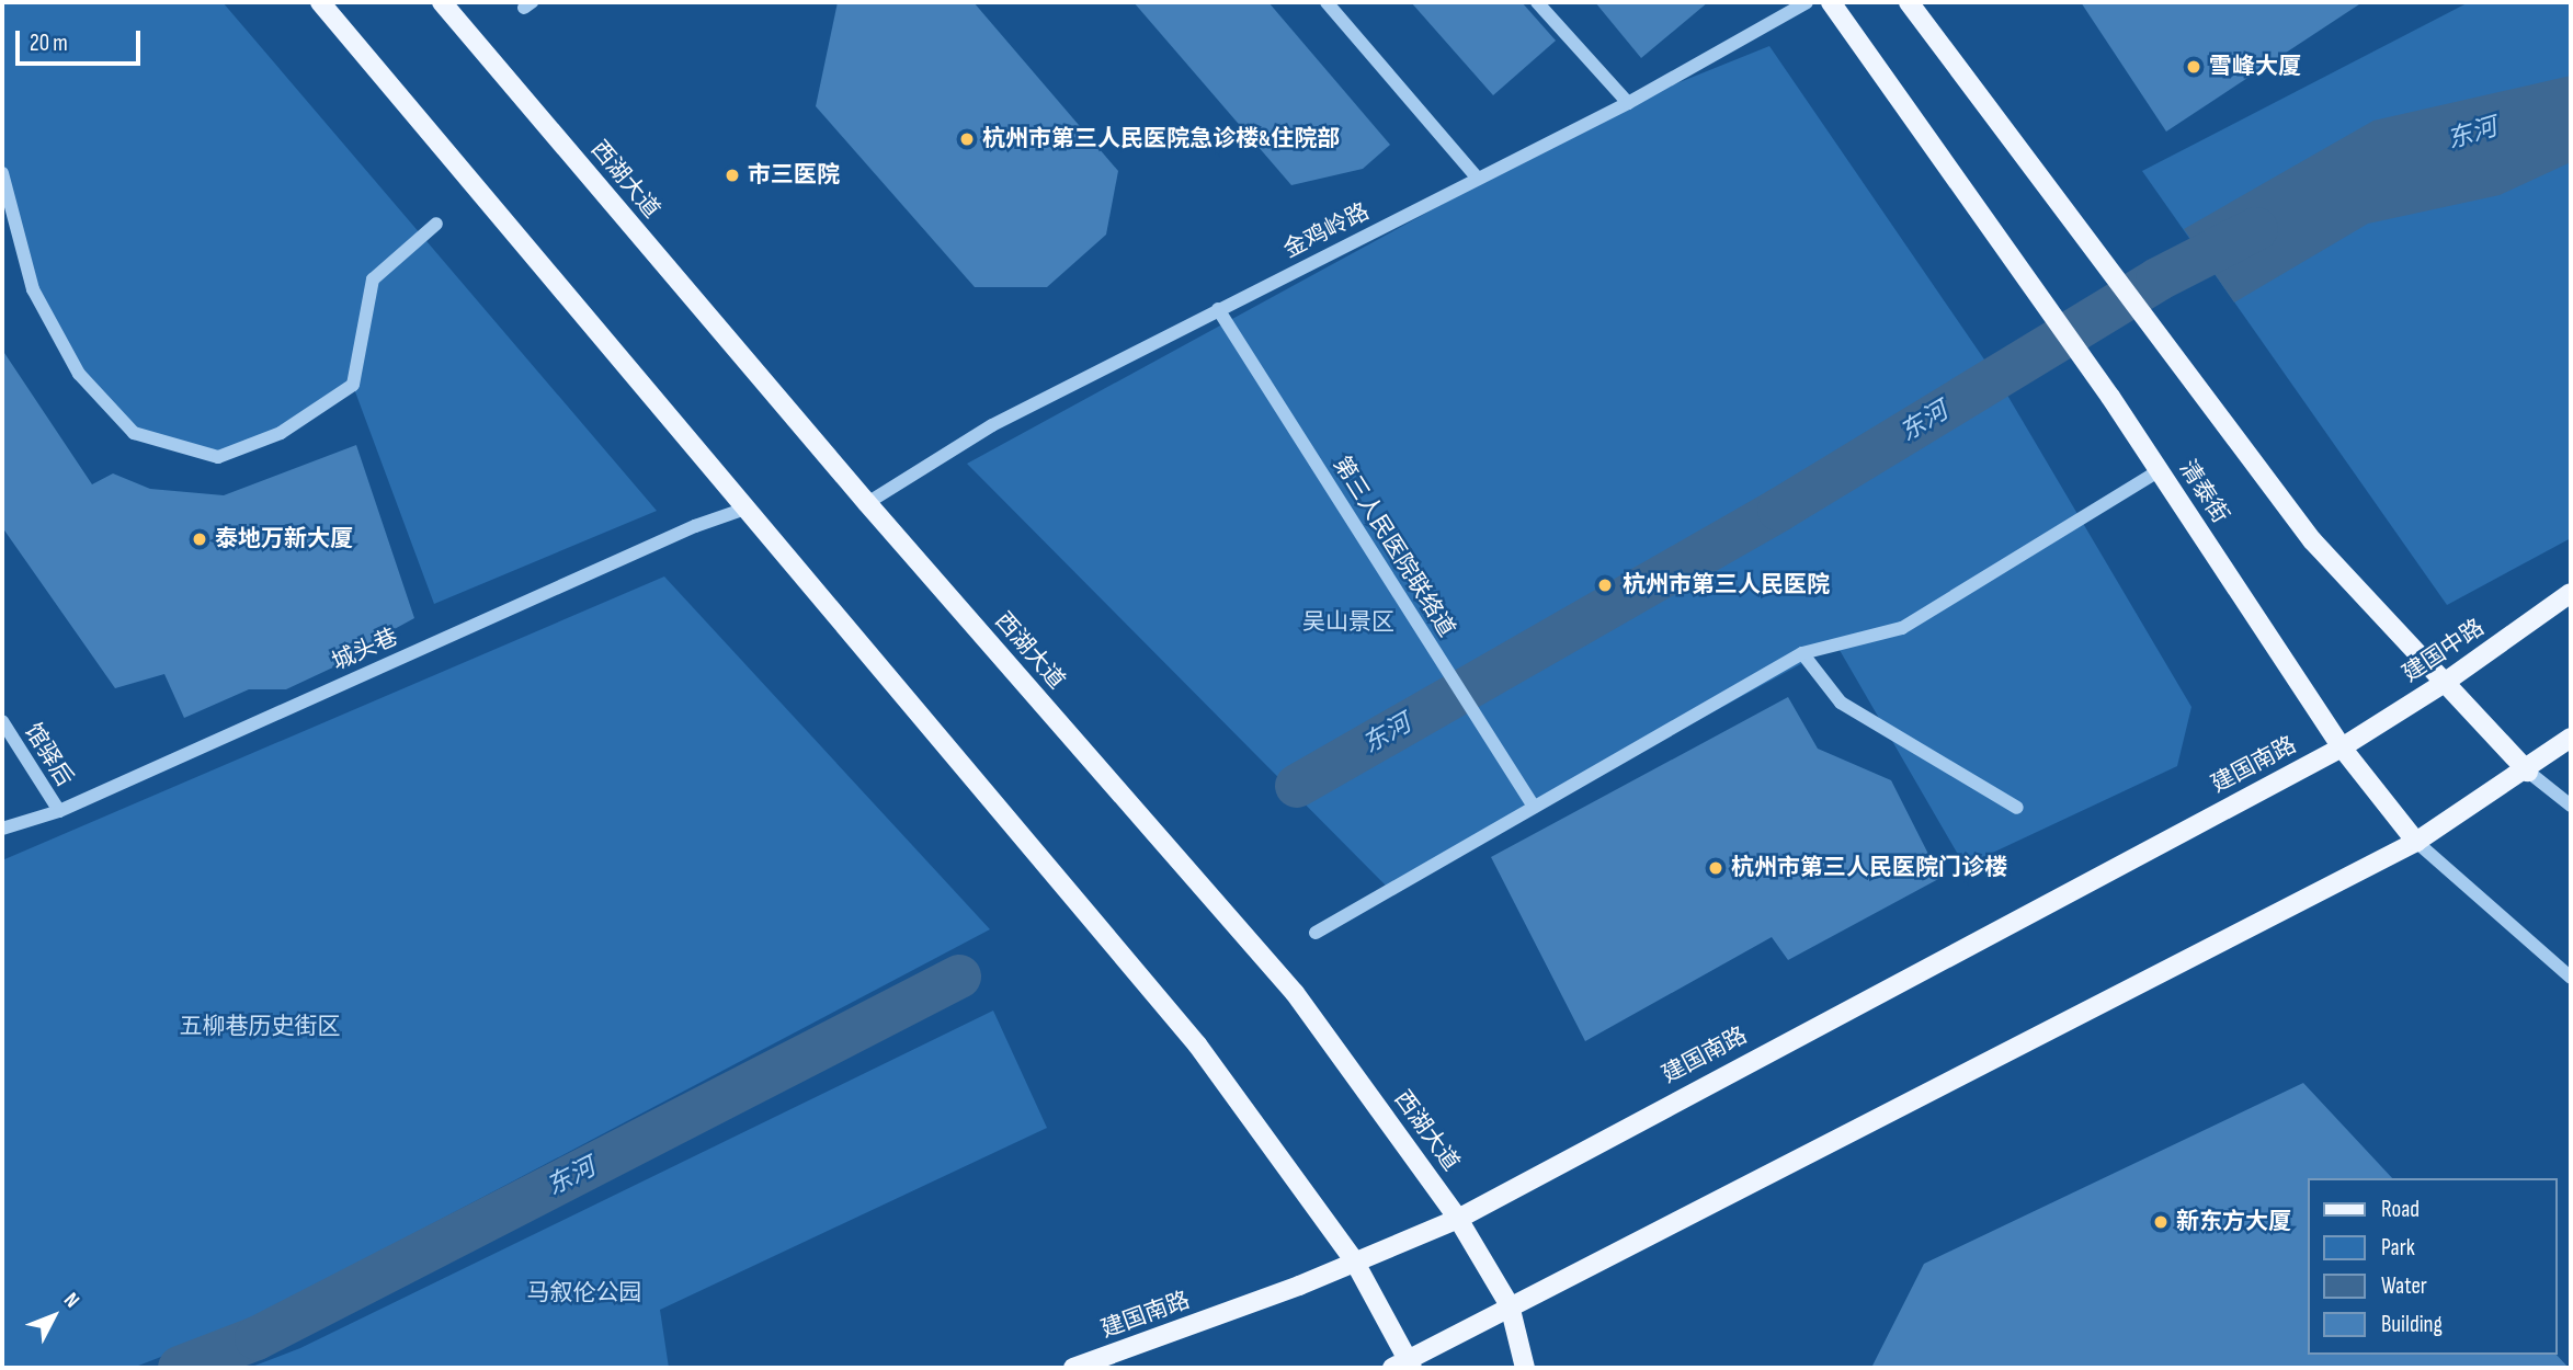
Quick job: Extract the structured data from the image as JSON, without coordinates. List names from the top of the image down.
{
  "streets": {
    "main road": [
      "西湖大道",
      "清泰街",
      "建国中路",
      "建国南路"
    ],
    "street": [
      "金鸡岭路",
      "第三人民医院联络道",
      "城头巷",
      "馆驿后"
    ]
  },
  "crossings": [
    ["西湖大道", "金鸡岭路"],
    ["西湖大道", "建国南路"],
    ["金鸡岭路", "第三人民医院联络道"],
    ["清泰街", "建国中路"],
    ["清泰街", "建国南路"],
    ["城头巷", "馆驿后"],
    ["建国中路", "建国南路"]
  ],
  "water": ["东河"],
  "parks": ["吴山景区", "五柳巷历史街区", "马叙伦公园"],
  "places": [
    "雪峰大厦",
    "杭州市第三人民医院急诊楼&住院部",
    "市三医院",
    "泰地万新大厦",
    "杭州市第三人民医院",
    "杭州市第三人民医院门诊楼",
    "新东方大厦"
  ],
  "legend": [
    "Road",
    "Park",
    "Water",
    "Building"
  ],
  "scale_bar": "20 m",
  "north": "top right"
}
